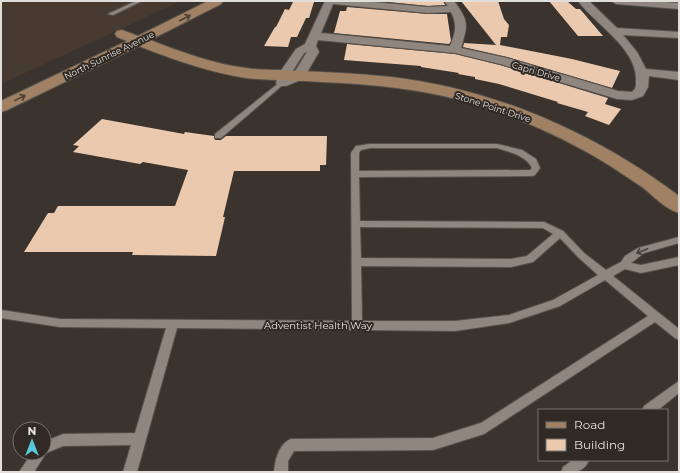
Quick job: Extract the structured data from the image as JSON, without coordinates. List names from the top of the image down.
{
  "streets": {
    "street": ["North Sunrise Avenue", "Capri Drive", "Stone Point Drive"],
    "lane": ["Adventist Health Way"]
  },
  "crossings": [
    ["North Sunrise Avenue", "Stone Point Drive"],
    ["Capri Drive", "Stone Point Drive"]
  ],
  "legend": ["Road", "Building"],
  "north": "top"
}
